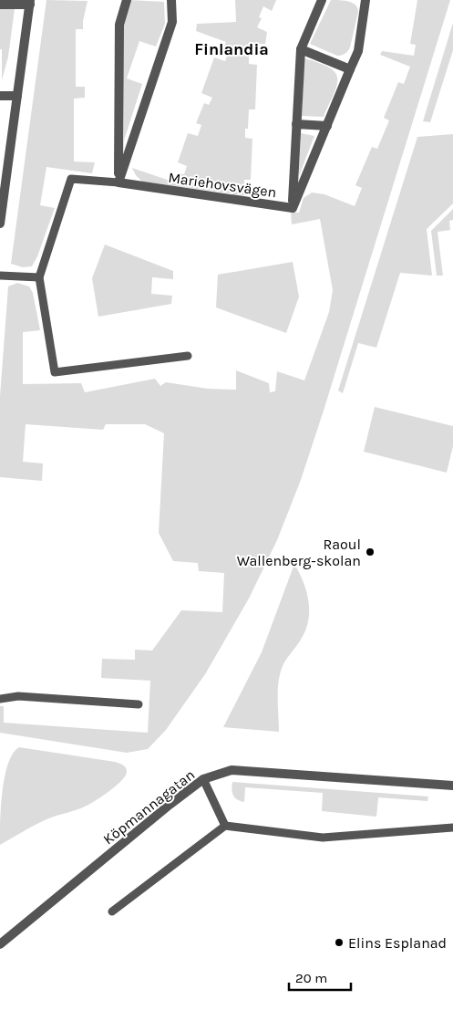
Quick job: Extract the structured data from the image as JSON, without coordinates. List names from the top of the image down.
{
  "streets": {
    "street": ["Mariehovsvägen", "Köpmannagatan"]
  },
  "districts": ["Finlandia"],
  "places": ["Raoul Wallenberg-skolan", "Elins Esplanad"],
  "scale_bar": "20 m"
}
